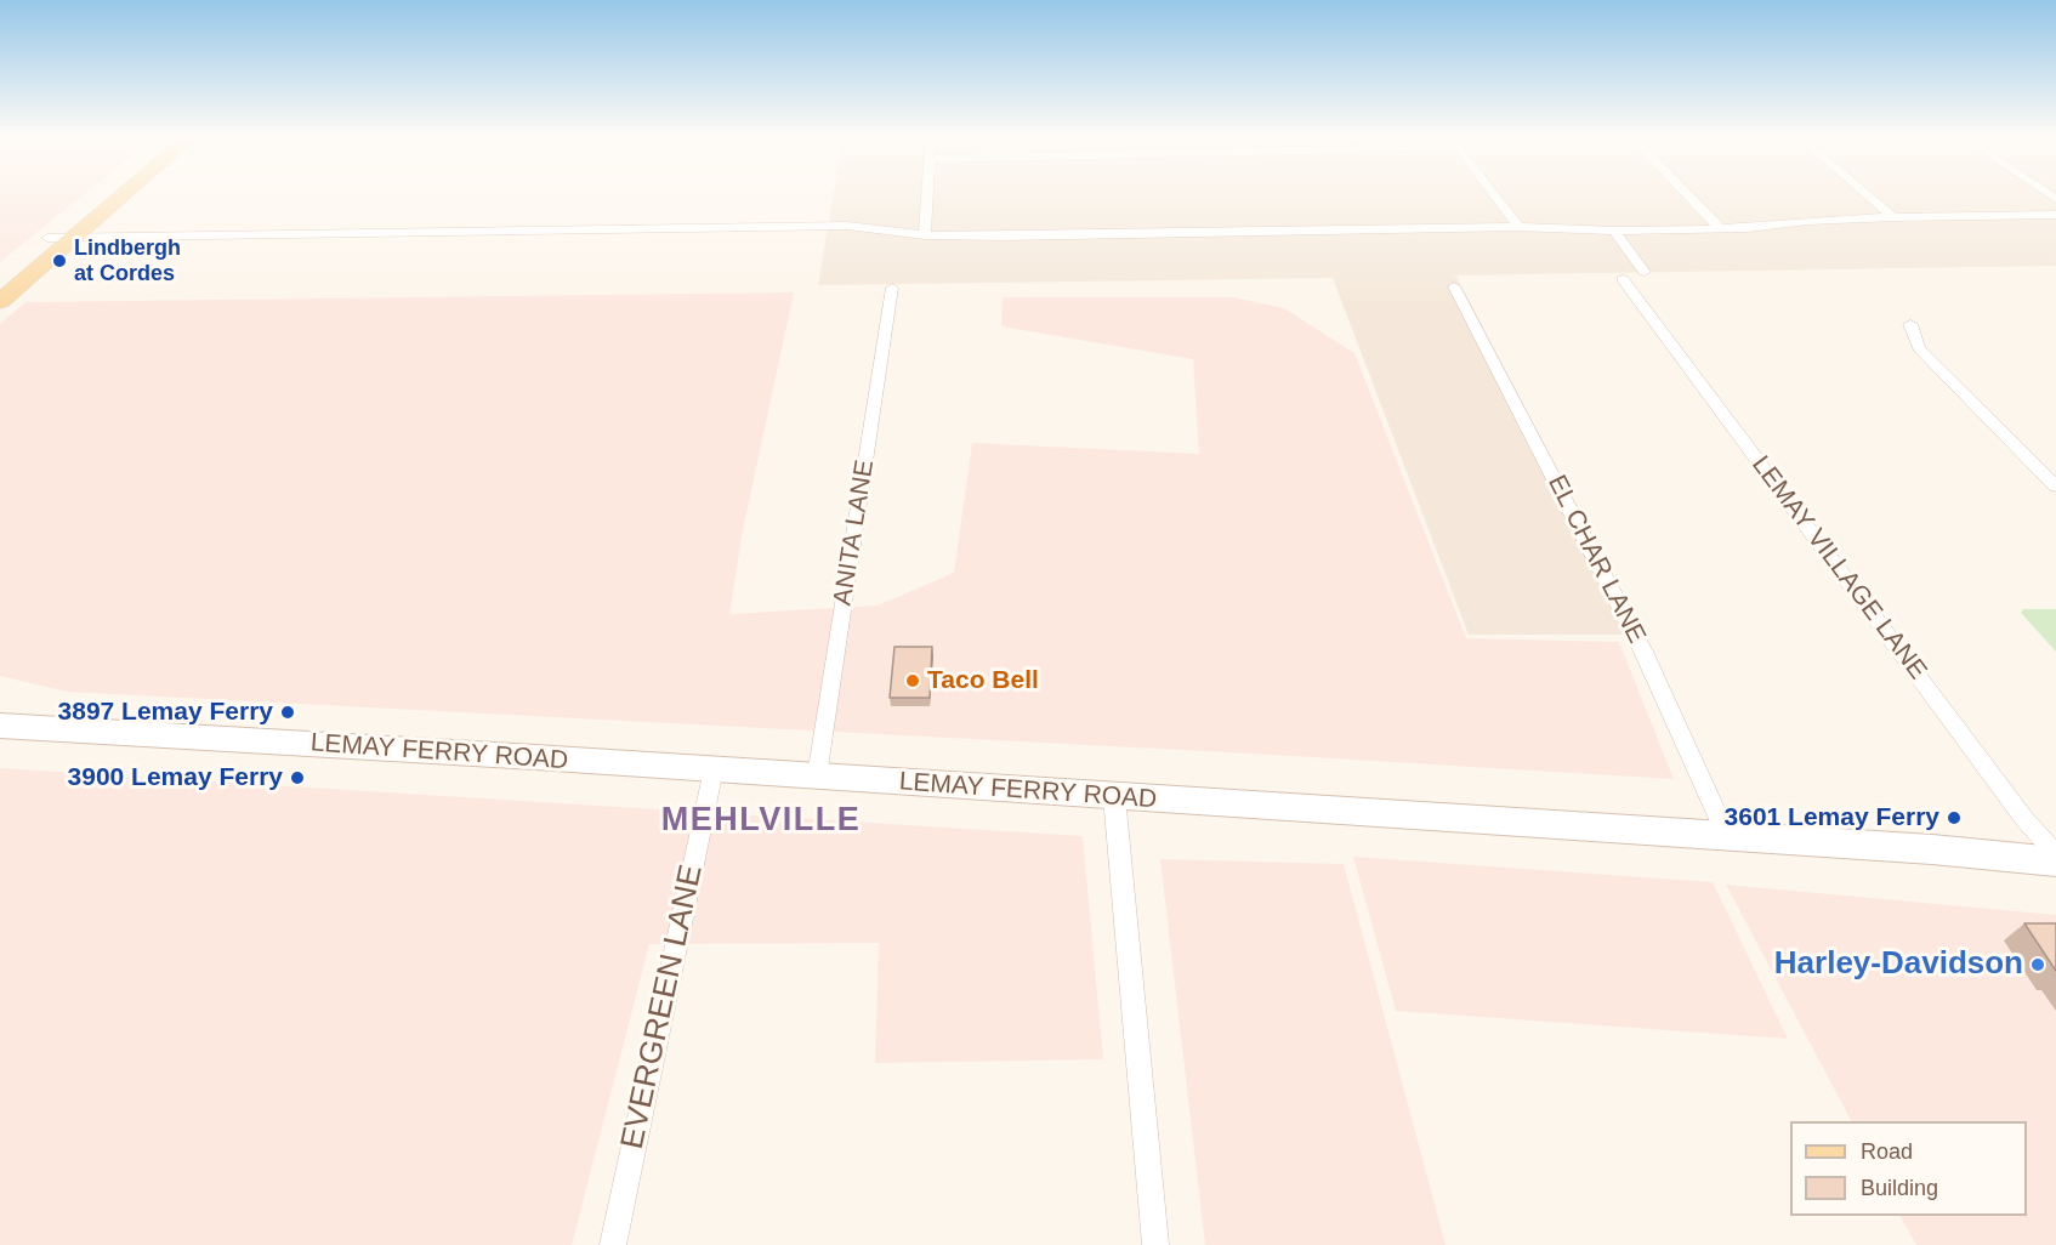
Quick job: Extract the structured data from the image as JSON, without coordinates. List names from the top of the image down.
{
  "streets": {
    "main road": ["LEMAY FERRY ROAD"],
    "street": [
      "ANITA LANE",
      "EL CHAR LANE",
      "LEMAY VILLAGE LANE",
      "EVERGREEN LANE"
    ]
  },
  "crossings": [
    ["ANITA LANE", "LEMAY FERRY ROAD"],
    ["EL CHAR LANE", "LEMAY FERRY ROAD"],
    ["LEMAY FERRY ROAD", "EVERGREEN LANE"]
  ],
  "districts": ["MEHLVILLE"],
  "places": [
    "Lindbergh at Cordes",
    "Taco Bell",
    "3897 Lemay Ferry",
    "3900 Lemay Ferry",
    "3601 Lemay Ferry",
    "Harley-Davidson"
  ],
  "legend": ["Road", "Building"]
}
